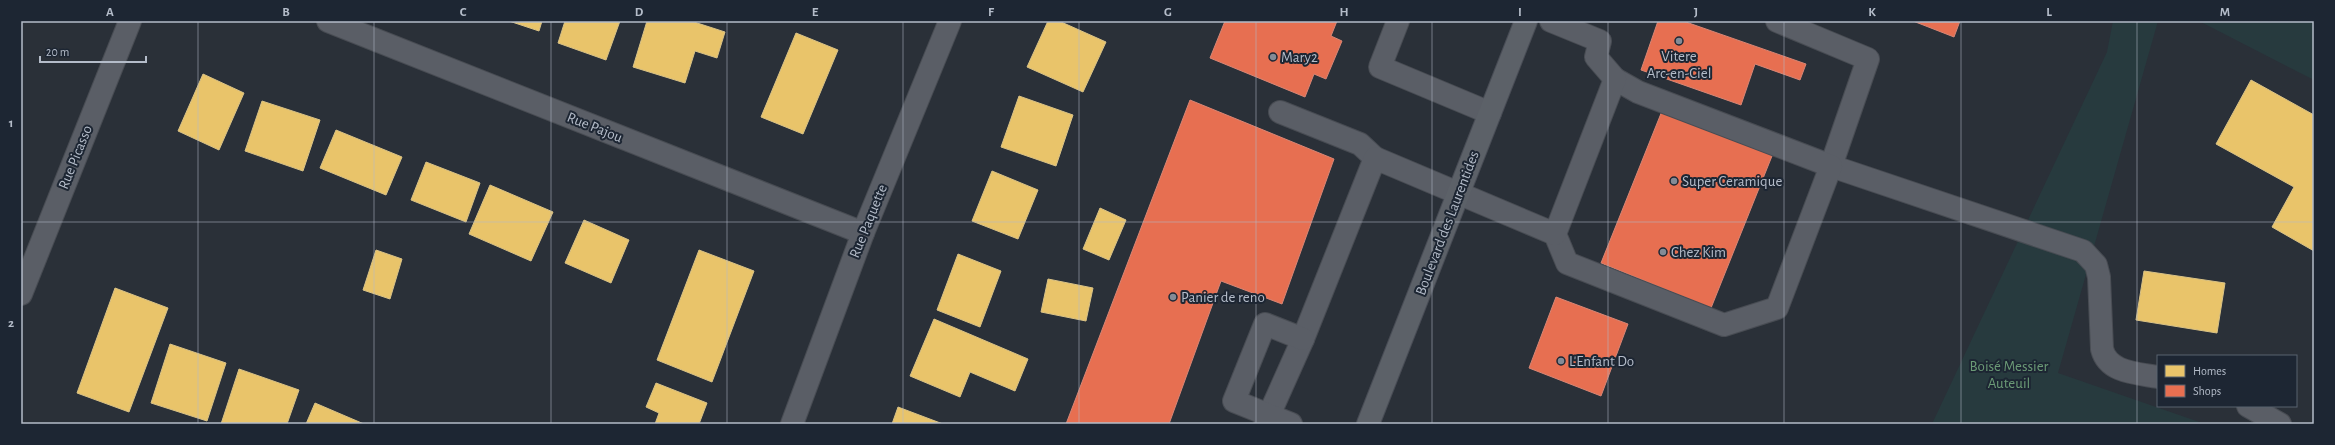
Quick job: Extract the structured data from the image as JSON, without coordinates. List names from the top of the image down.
{
  "streets": {
    "main road": ["Boulevard des Laurentides"],
    "street": ["Rue Pajou", "Rue Picasso", "Rue Paquette"]
  },
  "crossings": [
    ["Rue Pajou", "Rue Paquette"]
  ],
  "parks": ["Boisé Messier Auteuil"],
  "places": [
    "Vitere Arc-en-Ciel",
    "Mary2",
    "Super Ceramique",
    "Chez Kim",
    "Panier de reno",
    "L'Enfant Do"
  ],
  "legend": ["Homes", "Shops"],
  "scale_bar": "20 m",
  "grid": {
    "columns": [
      "A",
      "B",
      "C",
      "D",
      "E",
      "F",
      "G",
      "H",
      "I",
      "J",
      "K",
      "L",
      "M"
    ],
    "rows": ["1", "2"]
  }
}
